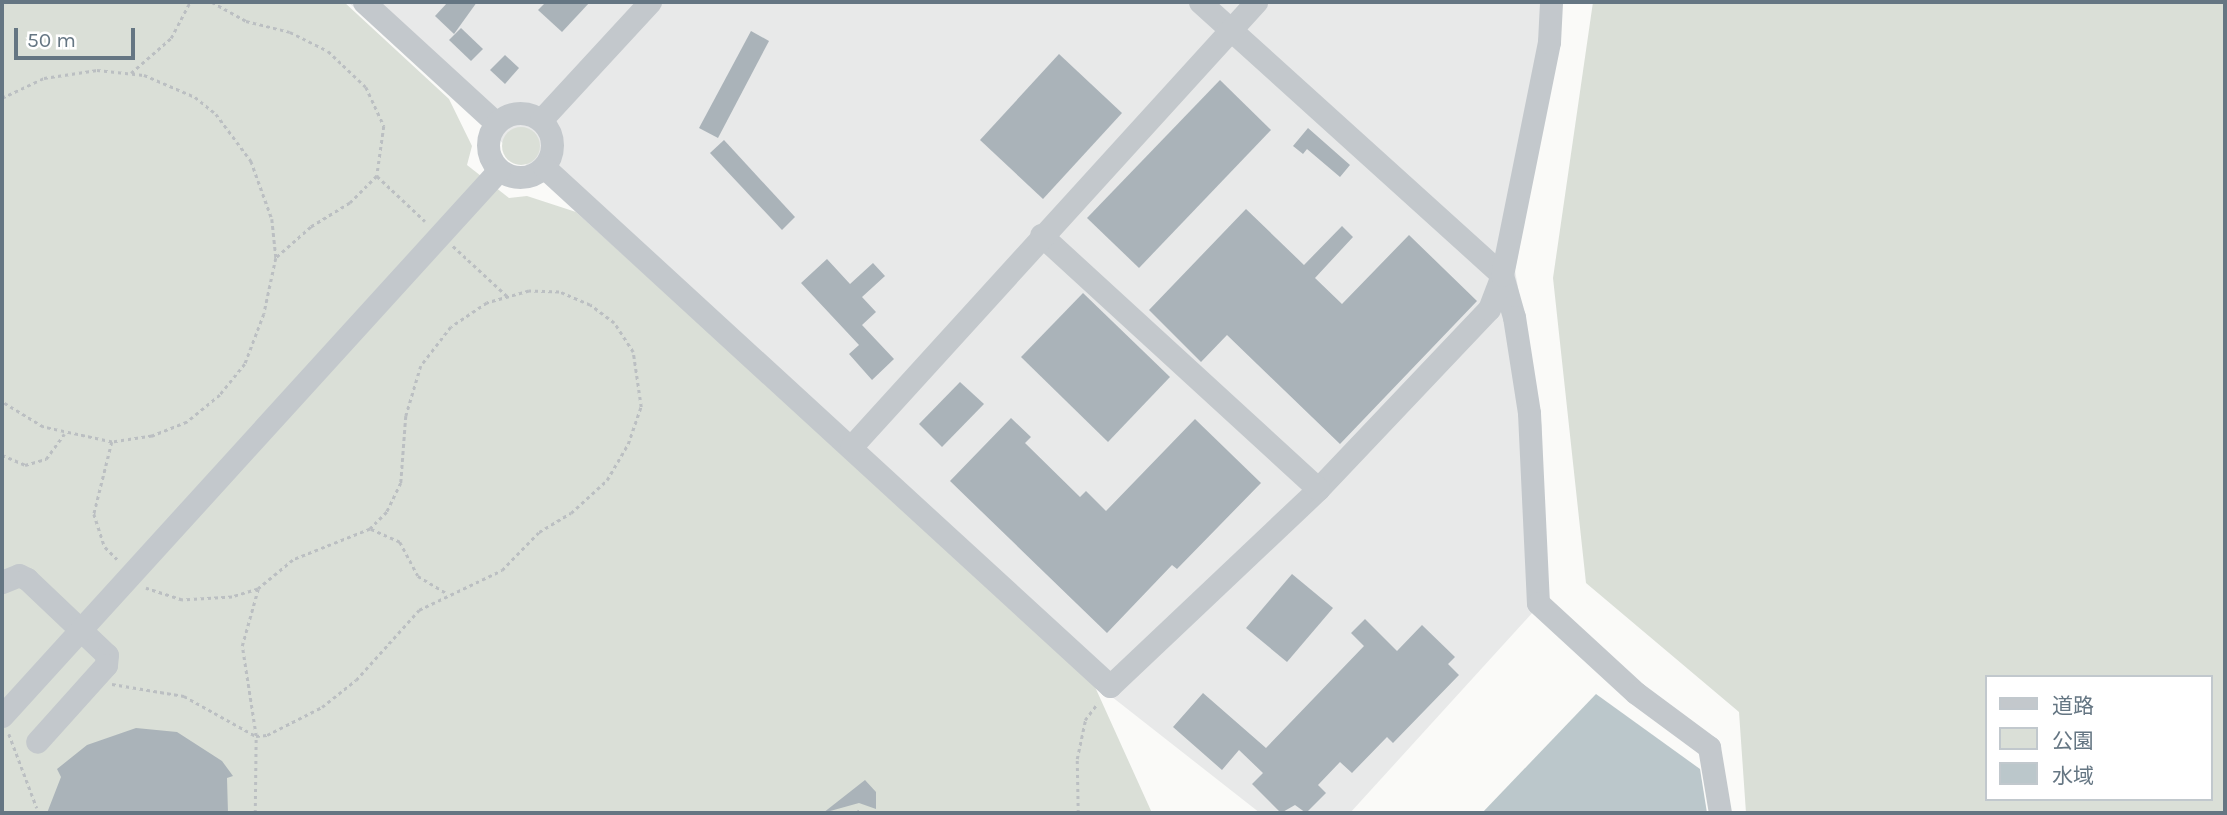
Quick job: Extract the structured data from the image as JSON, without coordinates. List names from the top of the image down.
{
  "legend": ["道路", "公園", "水域"],
  "scale_bar": "50 m"
}
